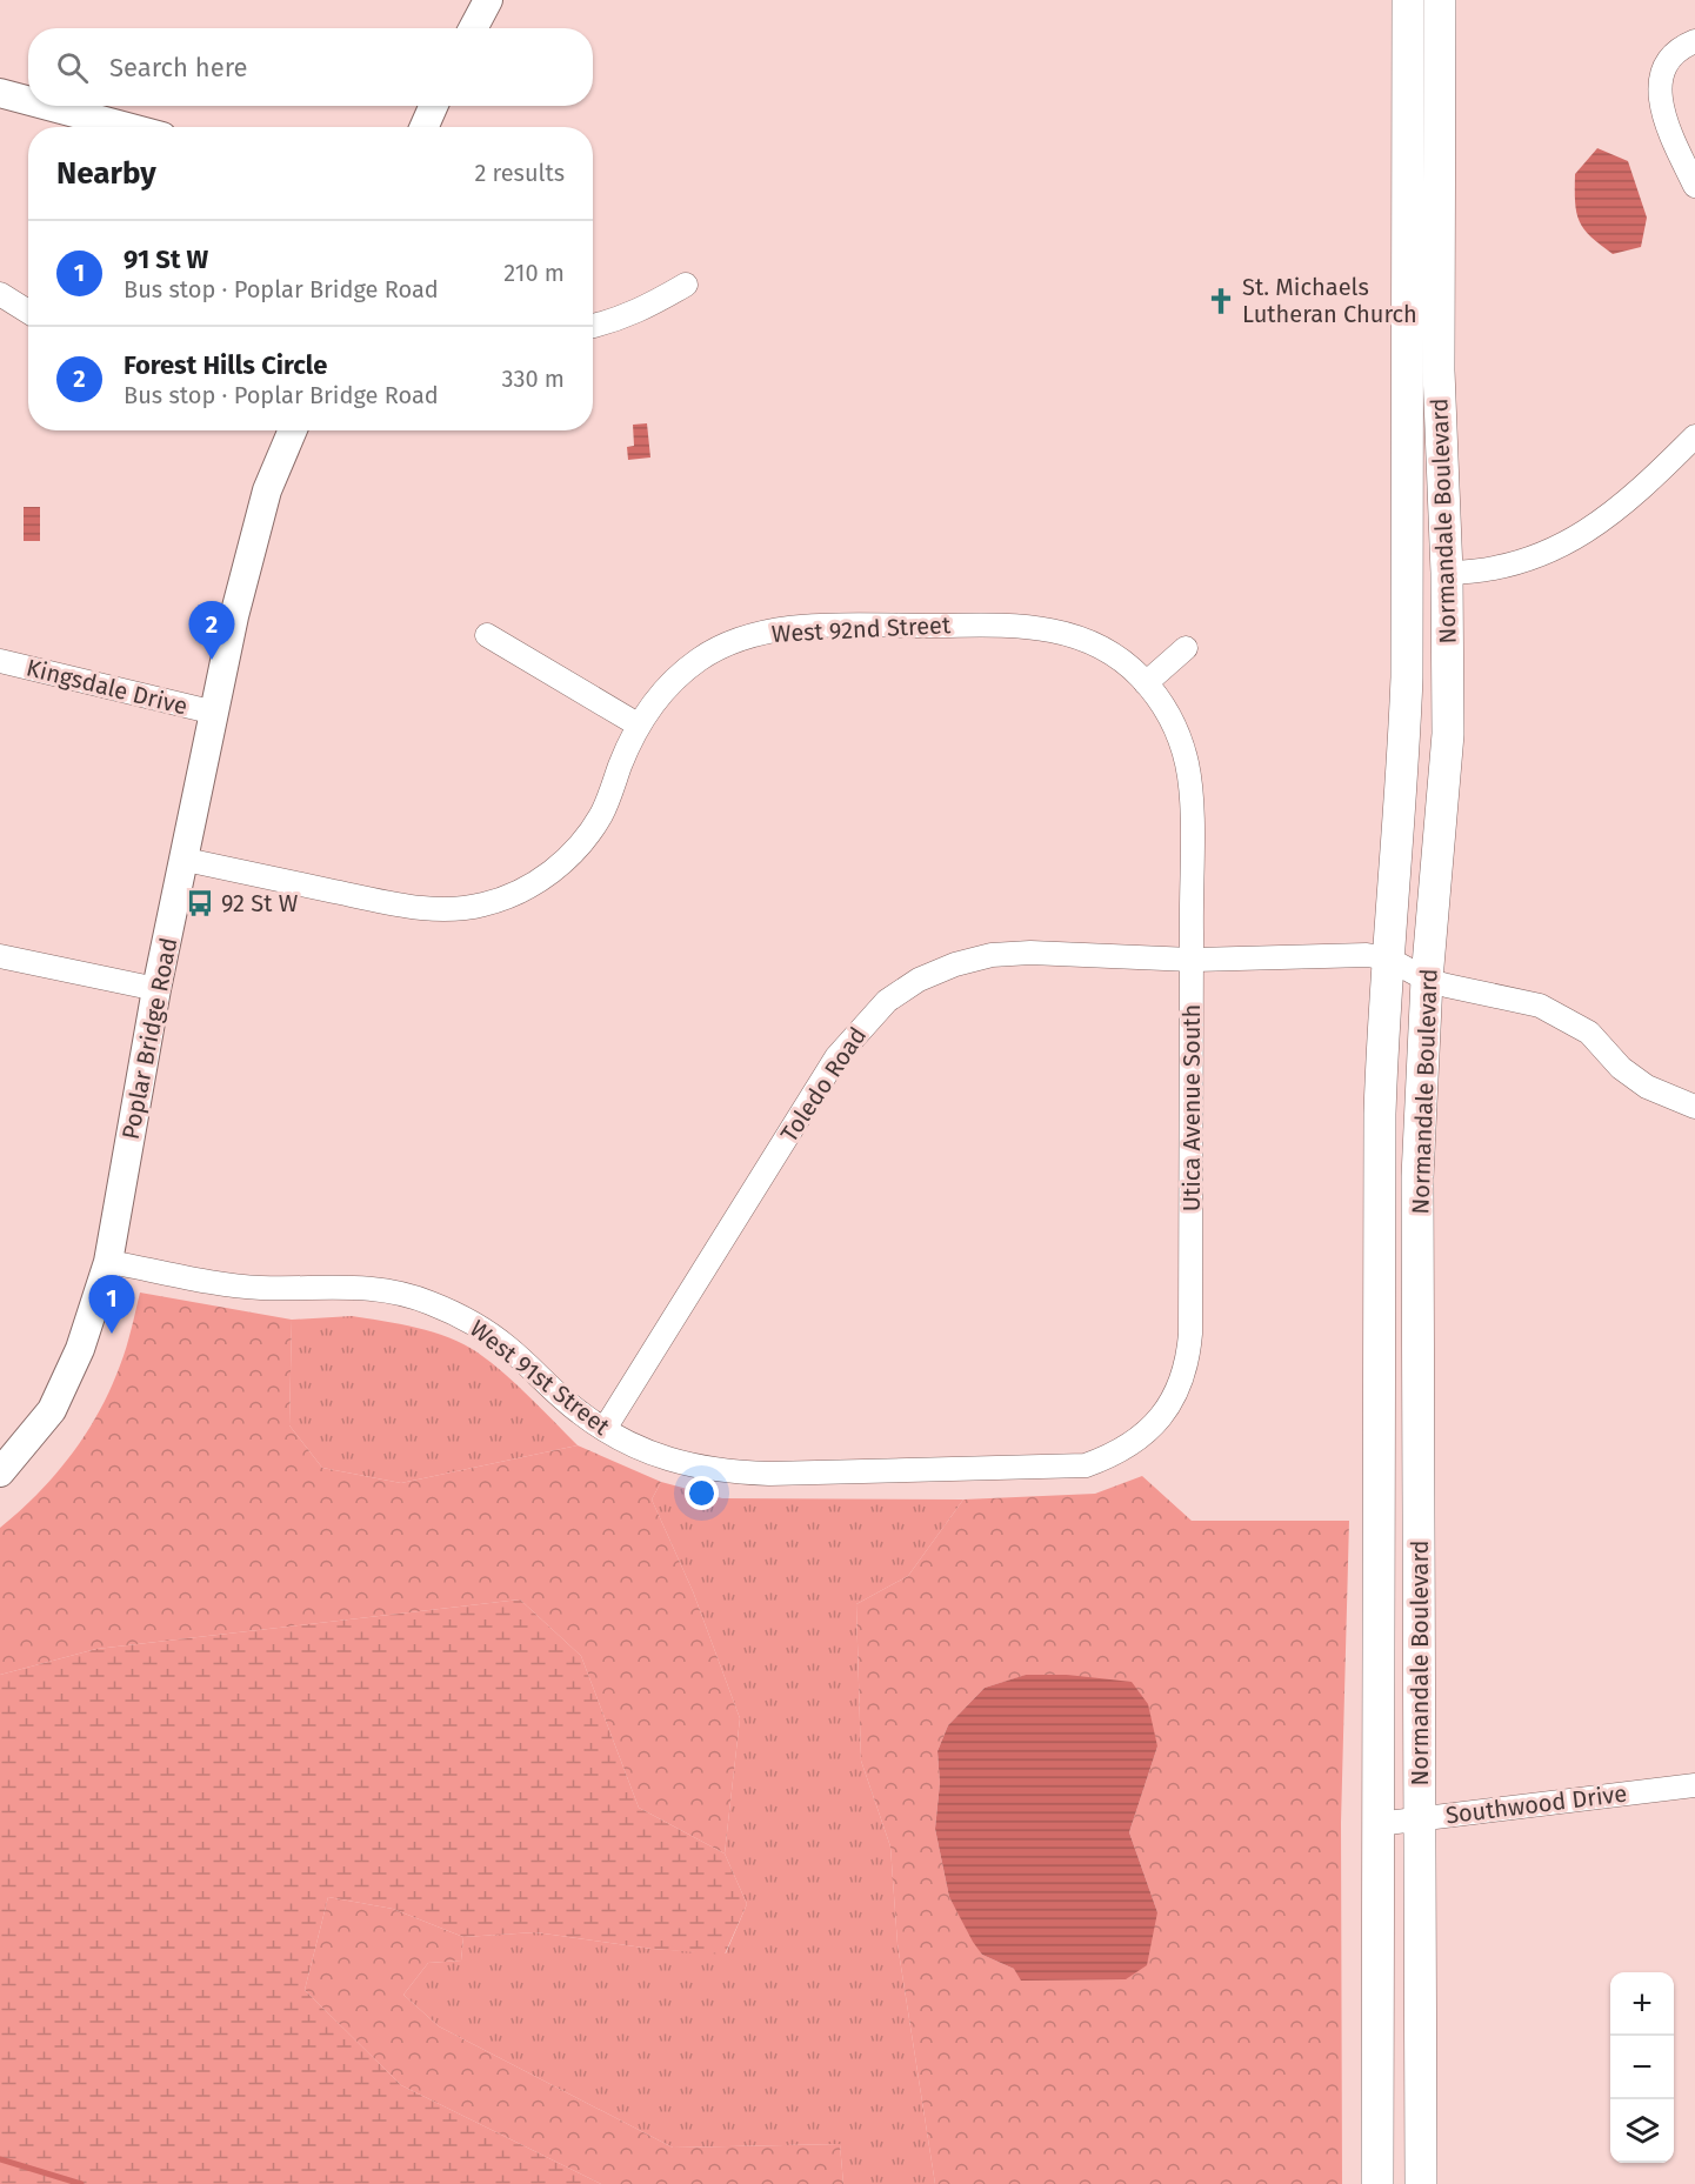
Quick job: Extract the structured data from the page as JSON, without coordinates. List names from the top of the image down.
{
  "streets": {
    "main road": ["Normandale Boulevard"],
    "street": [
      "West 92nd Street",
      "Kingsdale Drive",
      "Poplar Bridge Road",
      "Toledo Road",
      "Utica Avenue South",
      "West 91st Street",
      "Southwood Drive"
    ]
  },
  "crossings": [
    ["Normandale Boulevard", "Toledo Road"],
    ["Normandale Boulevard", "Southwood Drive"],
    ["West 92nd Street", "Poplar Bridge Road"],
    ["West 92nd Street", "Utica Avenue South"],
    ["Kingsdale Drive", "Poplar Bridge Road"],
    ["Poplar Bridge Road", "West 91st Street"],
    ["Toledo Road", "Utica Avenue South"],
    ["Toledo Road", "West 91st Street"],
    ["Utica Avenue South", "West 91st Street"]
  ],
  "places": {
    "church": ["St. Michaels Lutheran Church"],
    "bus stop": ["92 St W"]
  },
  "page": {
    "search": "Search here",
    "heading": ["Nearby", "2 results"],
    "list": [
      {
        "mark": "1",
        "name": "91 St W",
        "note": "Bus stop · Poplar Bridge Road",
        "value": "210 m"
      },
      {
        "mark": "2",
        "name": "Forest Hills Circle",
        "note": "Bus stop · Poplar Bridge Road",
        "value": "330 m"
      }
    ],
    "pins": ["2", "1"],
    "map_buttons": ["+", "−"]
  }
}
